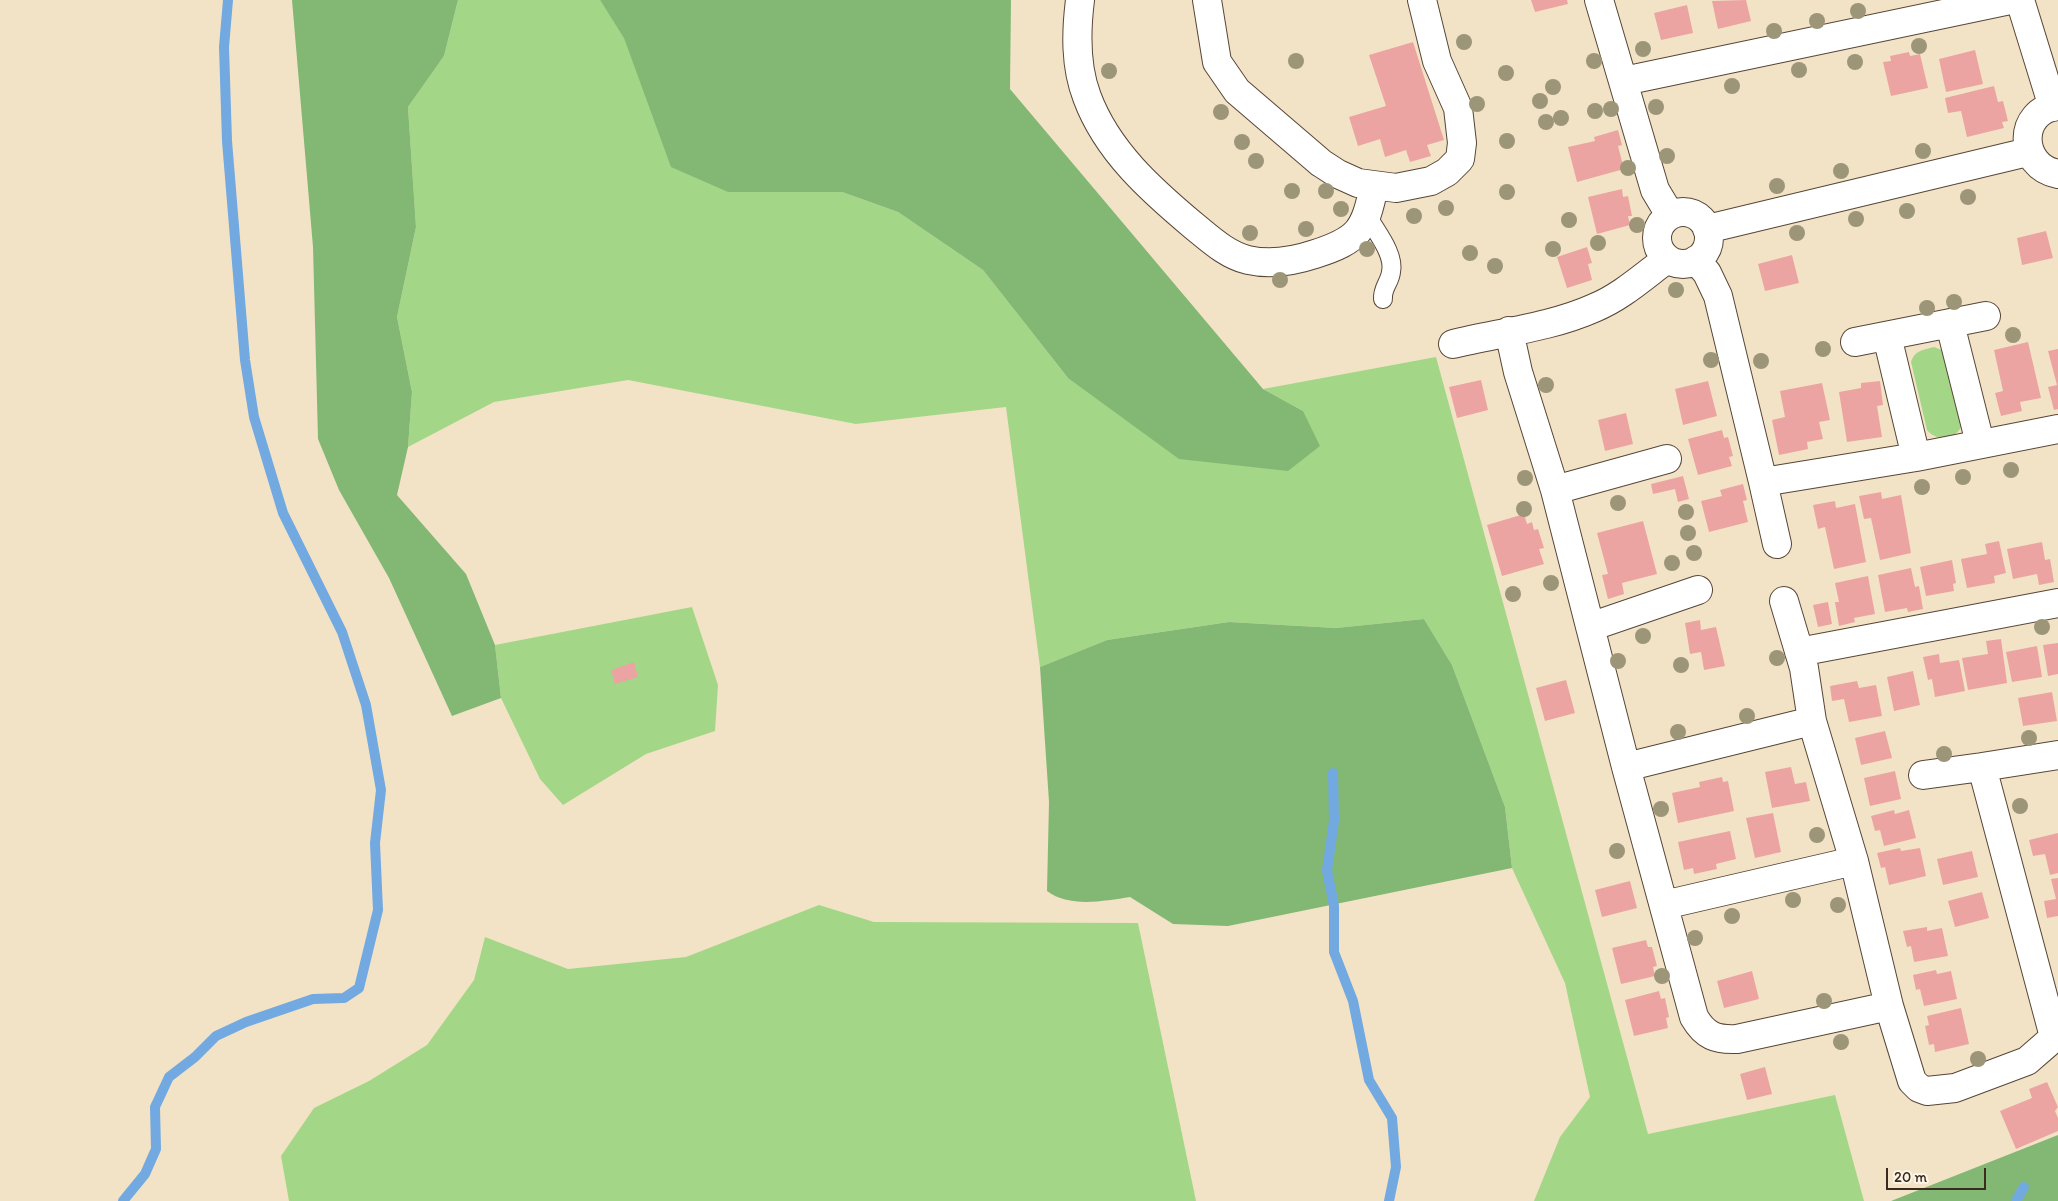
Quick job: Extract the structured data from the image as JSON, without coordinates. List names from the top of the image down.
{
  "scale_bar": "20 m"
}
